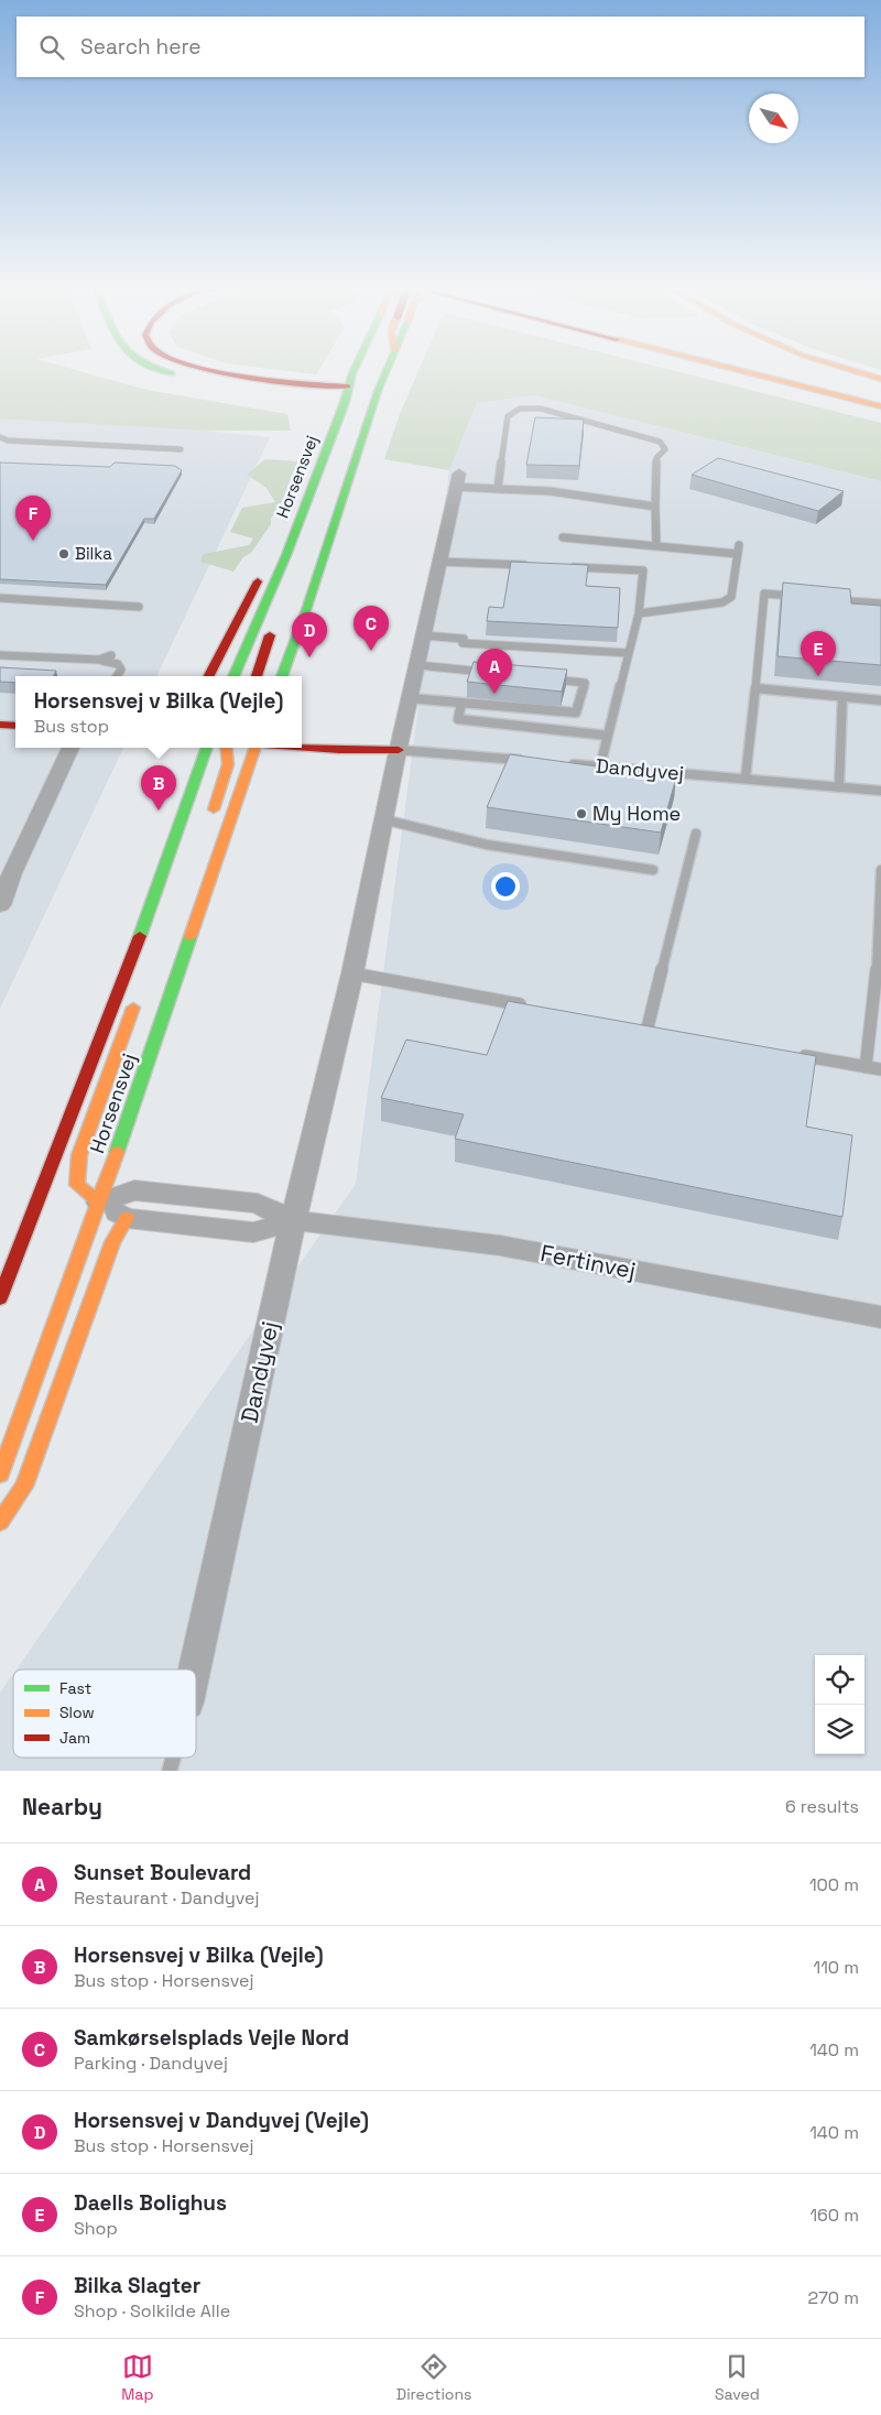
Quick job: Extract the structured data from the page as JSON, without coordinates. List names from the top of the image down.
{
  "streets": {
    "main road": ["Horsensvej"],
    "street": ["Dandyvej", "Fertinvej"]
  },
  "crossings": [
    ["Horsensvej", "Fertinvej"],
    ["Dandyvej", "Fertinvej"]
  ],
  "places": ["Bilka", "My Home"],
  "legend": ["Fast", "Slow", "Jam"],
  "north": "bottom right",
  "page": {
    "search": "Search here",
    "pins": [
      "F",
      "C",
      "D",
      "E",
      "A",
      "B"
    ],
    "popup": ["Horsensvej v Bilka (Vejle)", "Bus stop"],
    "heading": ["Nearby", "6 results"],
    "list": [
      {
        "mark": "A",
        "name": "Sunset Boulevard",
        "note": "Restaurant · Dandyvej",
        "value": "100 m"
      },
      {
        "mark": "B",
        "name": "Horsensvej v Bilka (Vejle)",
        "note": "Bus stop · Horsensvej",
        "value": "110 m"
      },
      {
        "mark": "C",
        "name": "Samkørselsplads Vejle Nord",
        "note": "Parking · Dandyvej",
        "value": "140 m"
      },
      {
        "mark": "D",
        "name": "Horsensvej v Dandyvej (Vejle)",
        "note": "Bus stop · Horsensvej",
        "value": "140 m"
      },
      {
        "mark": "E",
        "name": "Daells Bolighus",
        "note": "Shop",
        "value": "160 m"
      },
      {
        "mark": "F",
        "name": "Bilka Slagter",
        "note": "Shop · Solkilde Alle",
        "value": "270 m"
      }
    ],
    "nav": ["Map", "Directions", "Saved"]
  }
}
